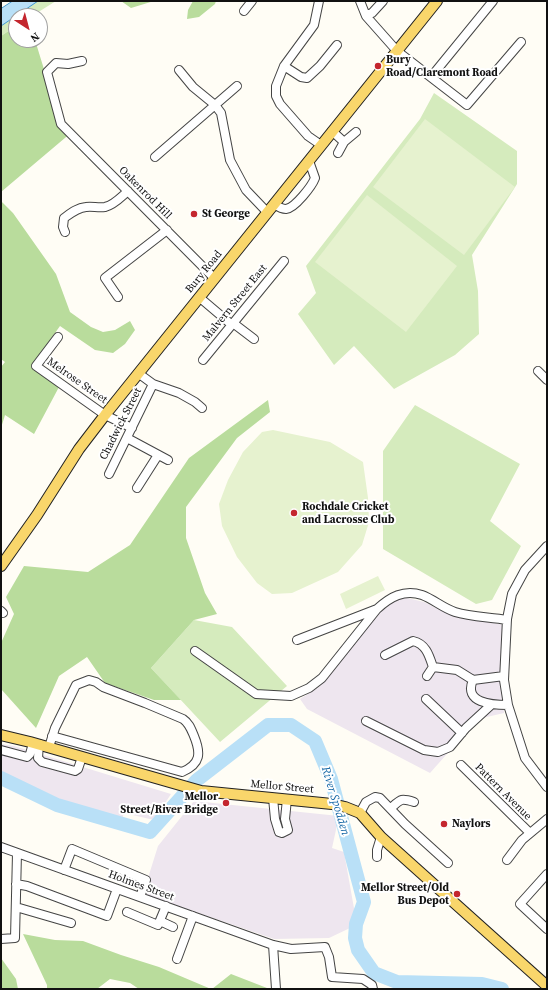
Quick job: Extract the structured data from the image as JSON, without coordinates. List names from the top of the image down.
{
  "streets": {
    "main road": ["Bury Road", "Mellor Street"],
    "street": [
      "Oakenrod Hill",
      "Malvern Street East",
      "Melrose Street",
      "Chadwick Street",
      "Pattern Avenue",
      "Holmes Street"
    ]
  },
  "crossings": [
    ["Oakenrod Hill", "Bury Road"],
    ["Bury Road", "Melrose Street"],
    ["Melrose Street", "Chadwick Street"]
  ],
  "water": ["River Spodden"],
  "places": [
    "Bury Road/Claremont Road",
    "St George",
    "Rochdale Cricket and Lacrosse Club",
    "Mellor Street/River Bridge",
    "Naylors",
    "Mellor Street/Old Bus Depot"
  ],
  "north": "bottom right"
}
